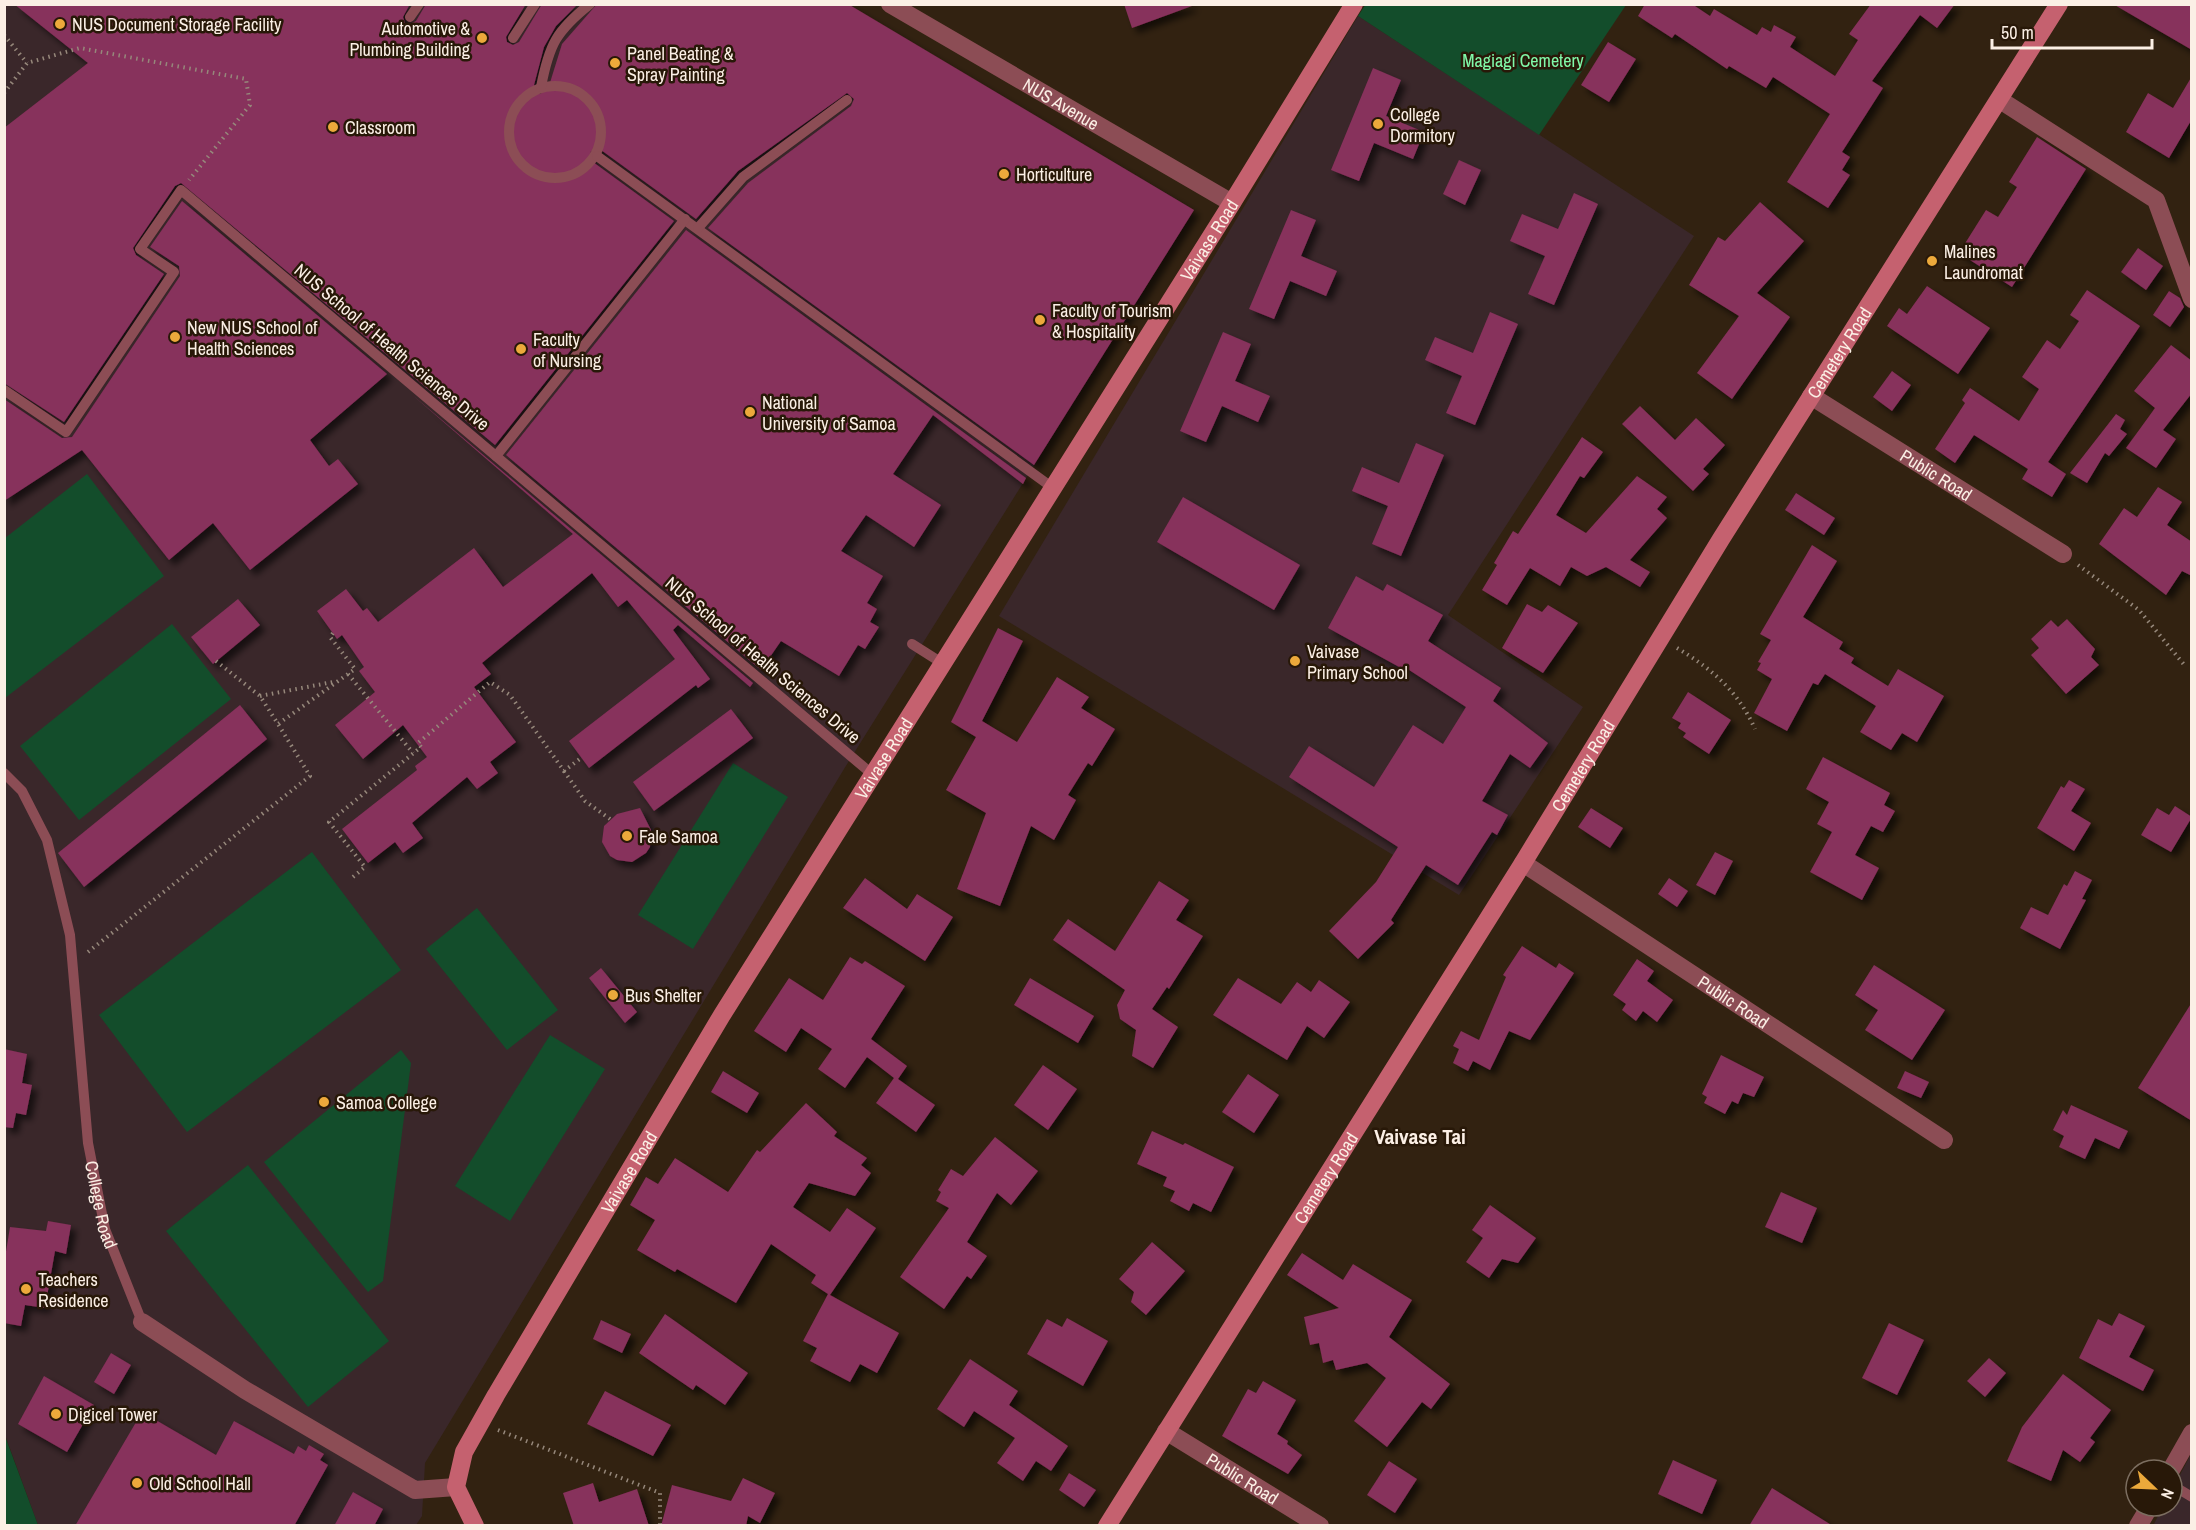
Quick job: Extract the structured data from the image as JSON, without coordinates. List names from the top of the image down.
{
  "streets": {
    "street": [
      "NUS Avenue",
      "Vaivase Road",
      "Cemetery Road",
      "Public Road",
      "College Road"
    ],
    "lane": ["NUS School of Health Sciences Drive"]
  },
  "crossings": [
    ["NUS Avenue", "Vaivase Road"],
    ["Vaivase Road", "NUS School of Health Sciences Drive"],
    ["Vaivase Road", "College Road"],
    ["Cemetery Road", "Public Road"]
  ],
  "districts": ["Vaivase Tai"],
  "parks": ["Magiagi Cemetery"],
  "places": [
    "NUS Document Storage Facility",
    "Automotive & Plumbing Building",
    "Panel Beating & Spray Painting",
    "College Dormitory",
    "Classroom",
    "Horticulture",
    "Malines Laundromat",
    "Faculty of Tourism & Hospitality",
    "New NUS School of Health Sciences",
    "Faculty of Nursing",
    "National University of Samoa",
    "Vaivase Primary School",
    "Fale Samoa",
    "Bus Shelter",
    "Samoa College",
    "Teachers Residence",
    "Digicel Tower",
    "Old School Hall"
  ],
  "scale_bar": "50 m",
  "north": "bottom right"
}
